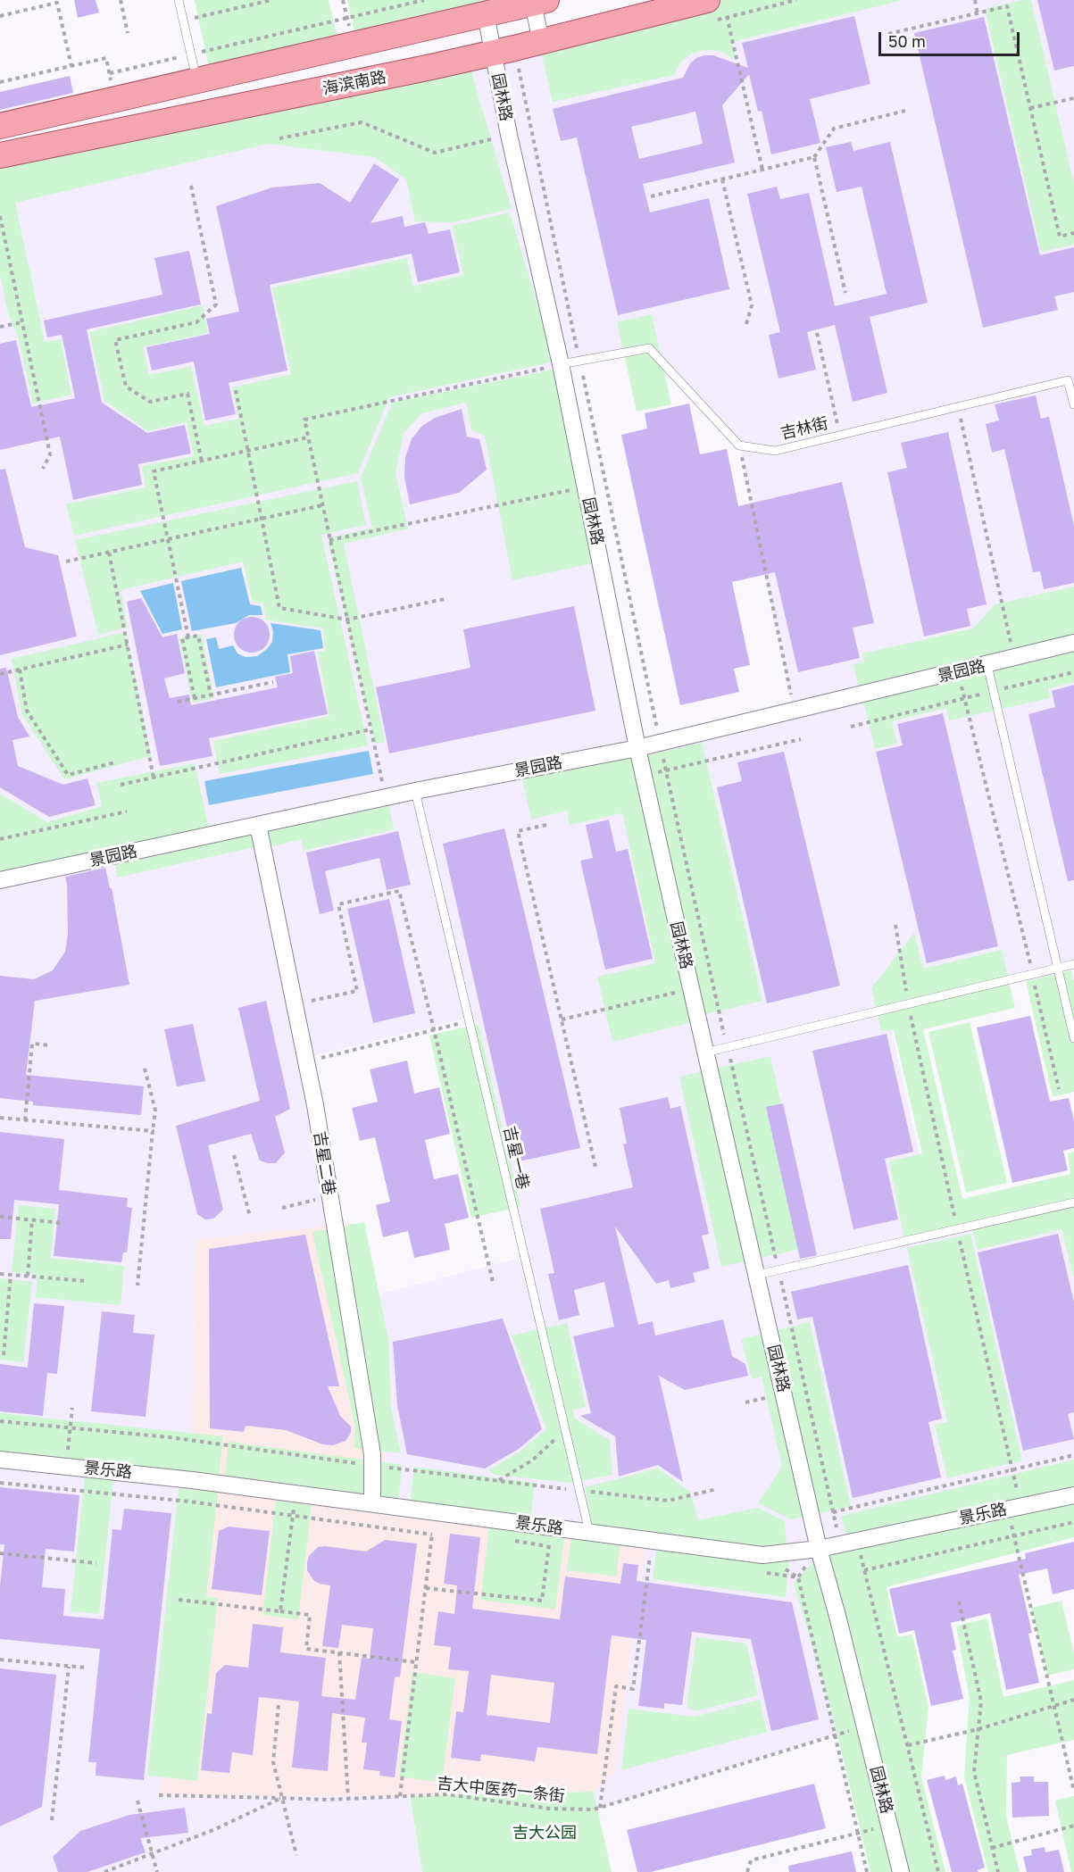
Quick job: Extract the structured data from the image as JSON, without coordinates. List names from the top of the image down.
{
  "streets": {
    "main road": ["海滨南路"],
    "street": [
      "园林路",
      "景园路",
      "吉星二巷",
      "景乐路"
    ],
    "lane": ["吉林街", "吉星一巷"],
    "path": ["吉大中医药一条街"]
  },
  "crossings": [
    ["海滨南路", "园林路"],
    ["园林路", "景园路"],
    ["园林路", "景乐路"],
    ["园林路", "吉大中医药一条街"],
    ["景园路", "吉星一巷"],
    ["景园路", "吉星二巷"],
    ["吉星一巷", "景乐路"],
    ["吉星二巷", "景乐路"]
  ],
  "parks": ["吉大公园"],
  "scale_bar": "50 m"
}
